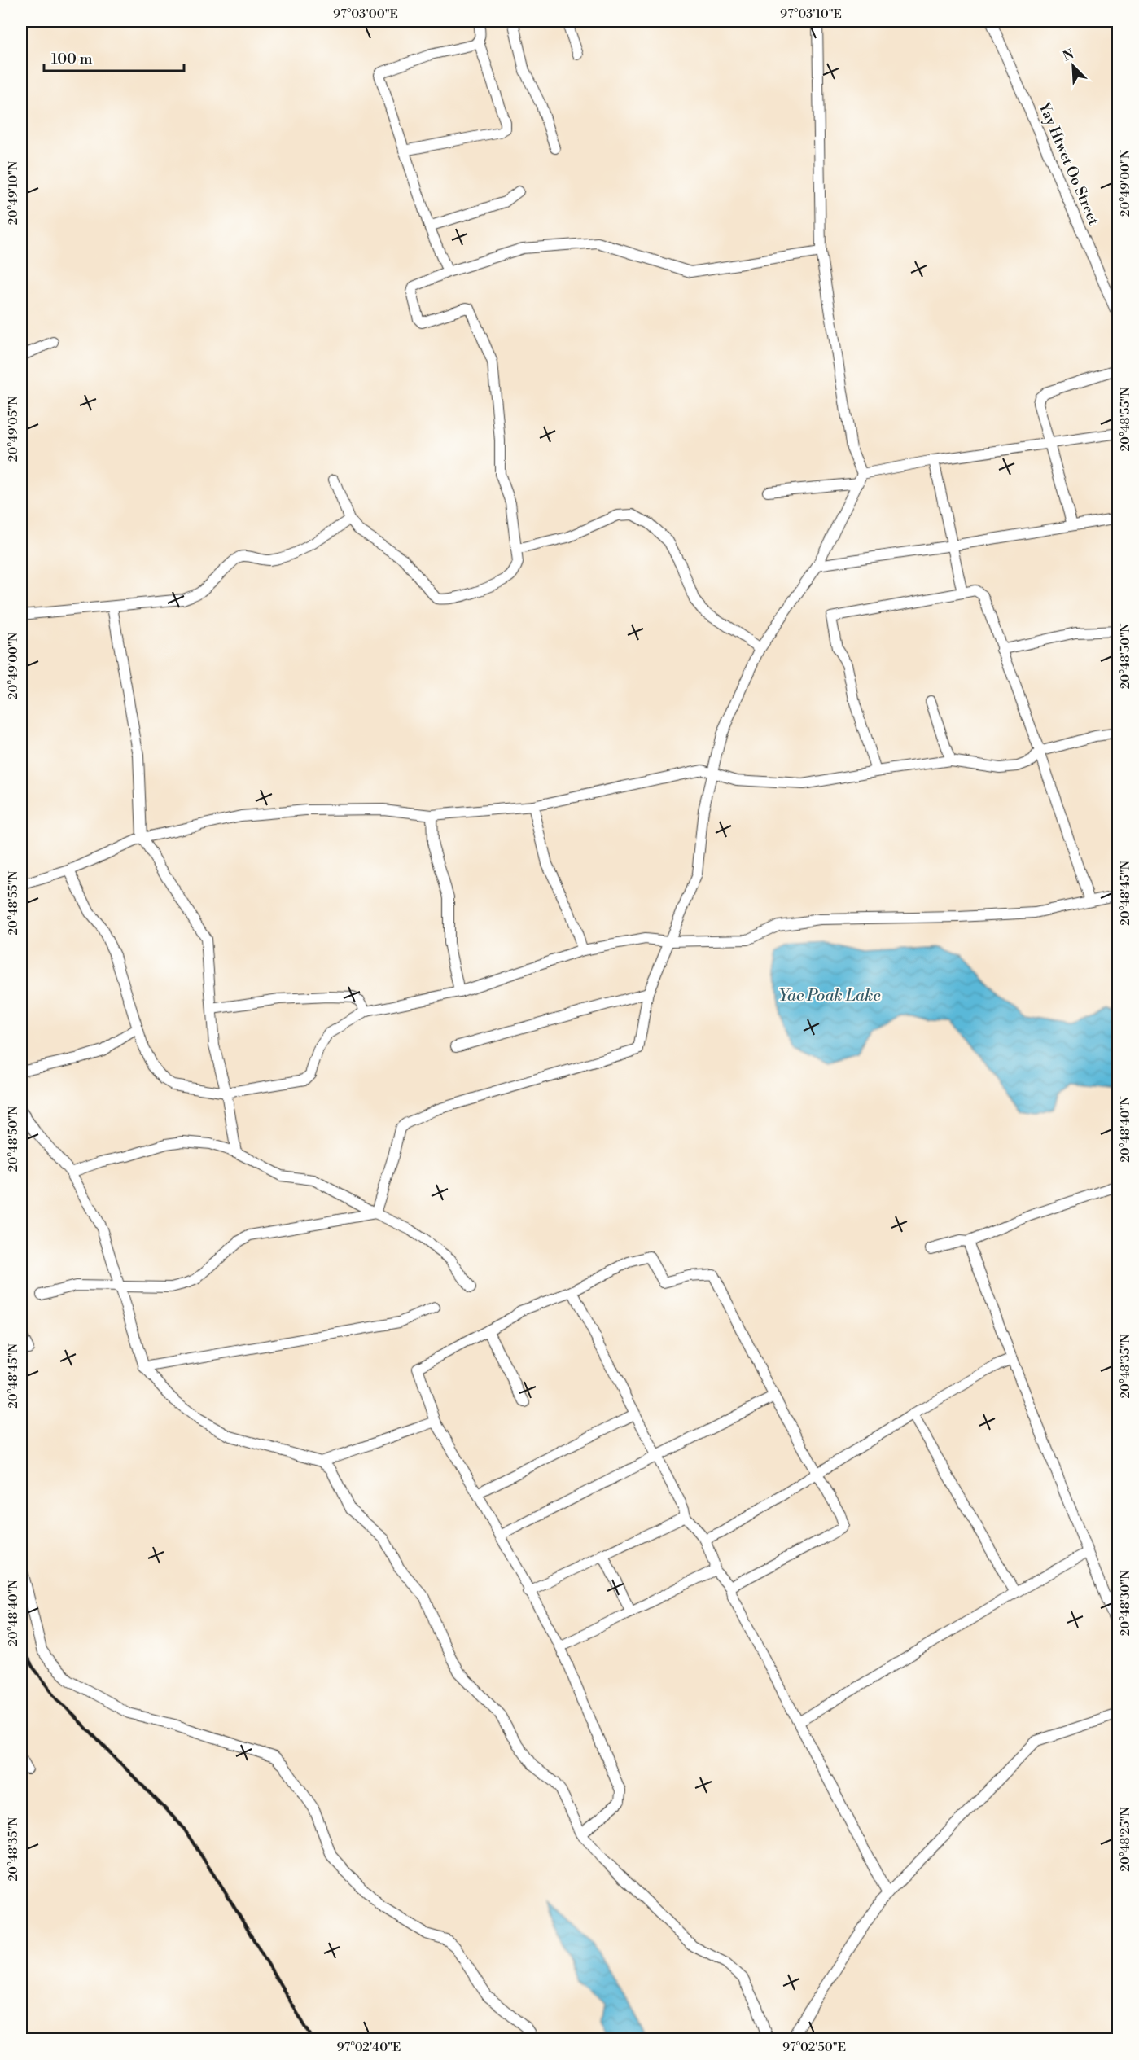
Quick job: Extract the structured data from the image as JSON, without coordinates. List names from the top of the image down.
{
  "streets": {
    "street": ["Yay Htwet Oo Street"]
  },
  "water": ["Yae Poak Lake"],
  "scale_bar": "100 m",
  "north": "top left",
  "coordinates": [
    "97°03'00\"E",
    "97°03'10\"E",
    "20°49'00\"N",
    "20°49'10\"N",
    "20°48'55\"N",
    "20°49'05\"N",
    "20°48'50\"N",
    "20°48'45\"N",
    "20°48'40\"N",
    "20°48'35\"N",
    "20°48'30\"N",
    "20°48'25\"N",
    "97°02'40\"E",
    "97°02'50\"E"
  ]
}
